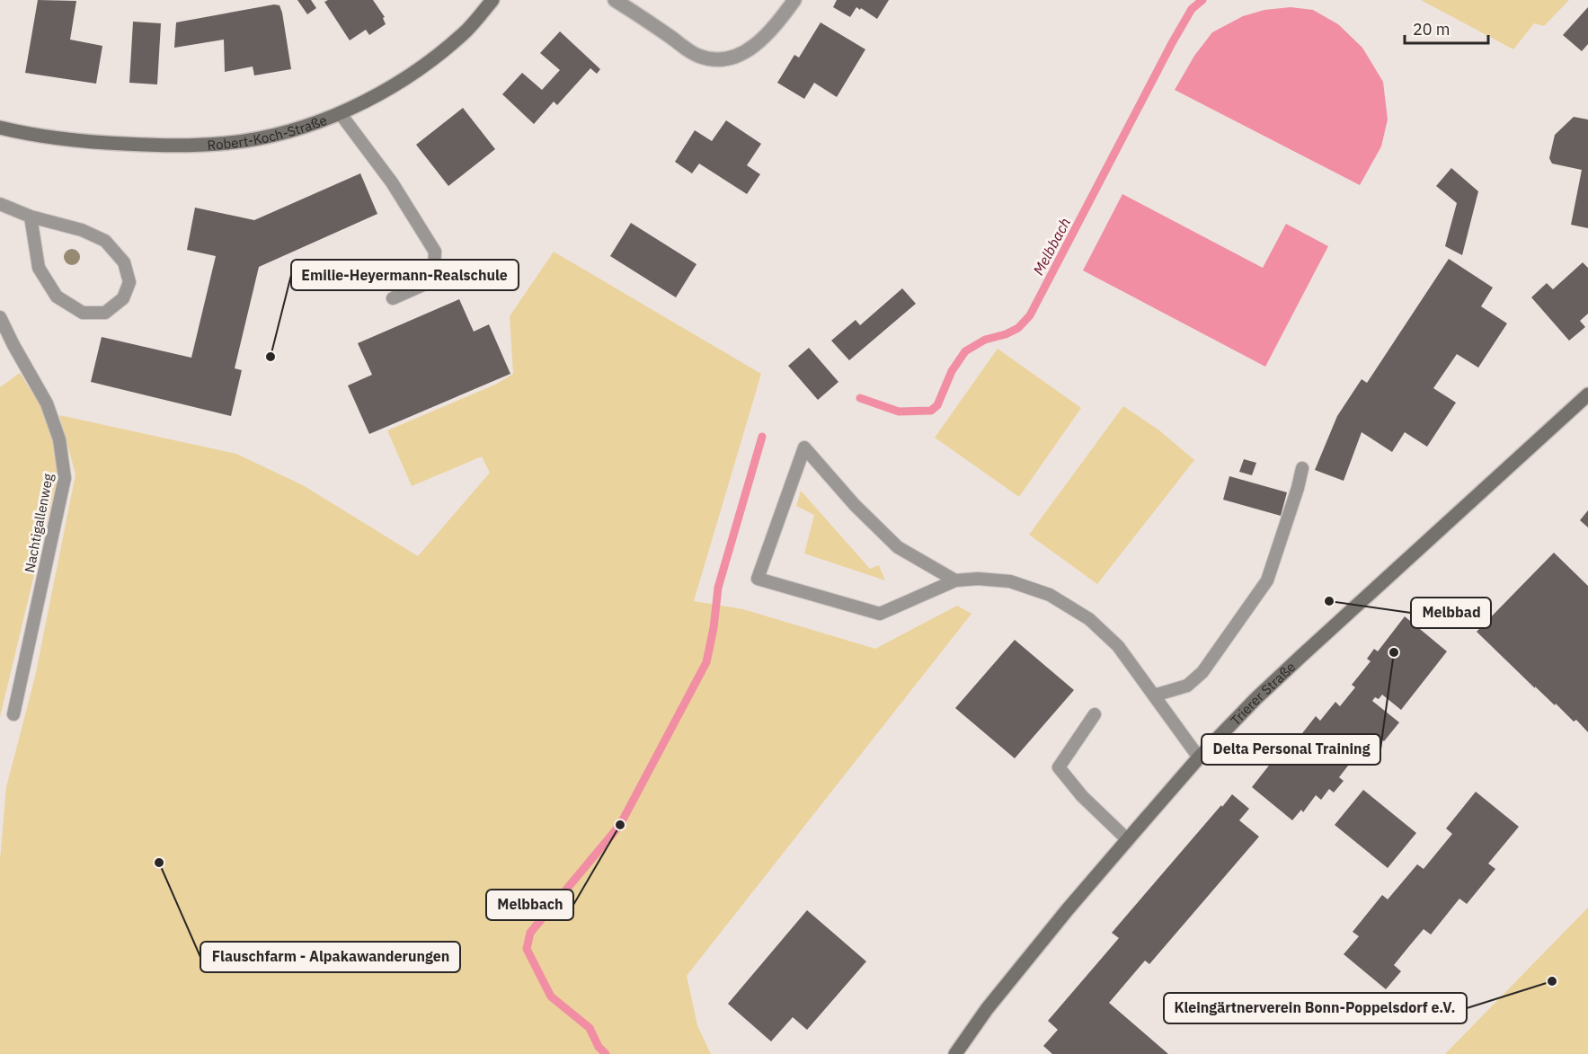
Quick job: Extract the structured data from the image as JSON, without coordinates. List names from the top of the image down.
{
  "streets": {
    "street": ["Robert-Koch-Straße", "Trierer Straße"],
    "lane": ["Nachtigallenweg"]
  },
  "water": ["Melbbach"],
  "places": [
    "Emilie-Heyermann-Realschule",
    "Melbbad",
    "Delta Personal Training",
    "Melbbach",
    "Flauschfarm - Alpakawanderungen",
    "Kleingärtnerverein Bonn-Poppelsdorf e.V."
  ],
  "scale_bar": "20 m"
}
